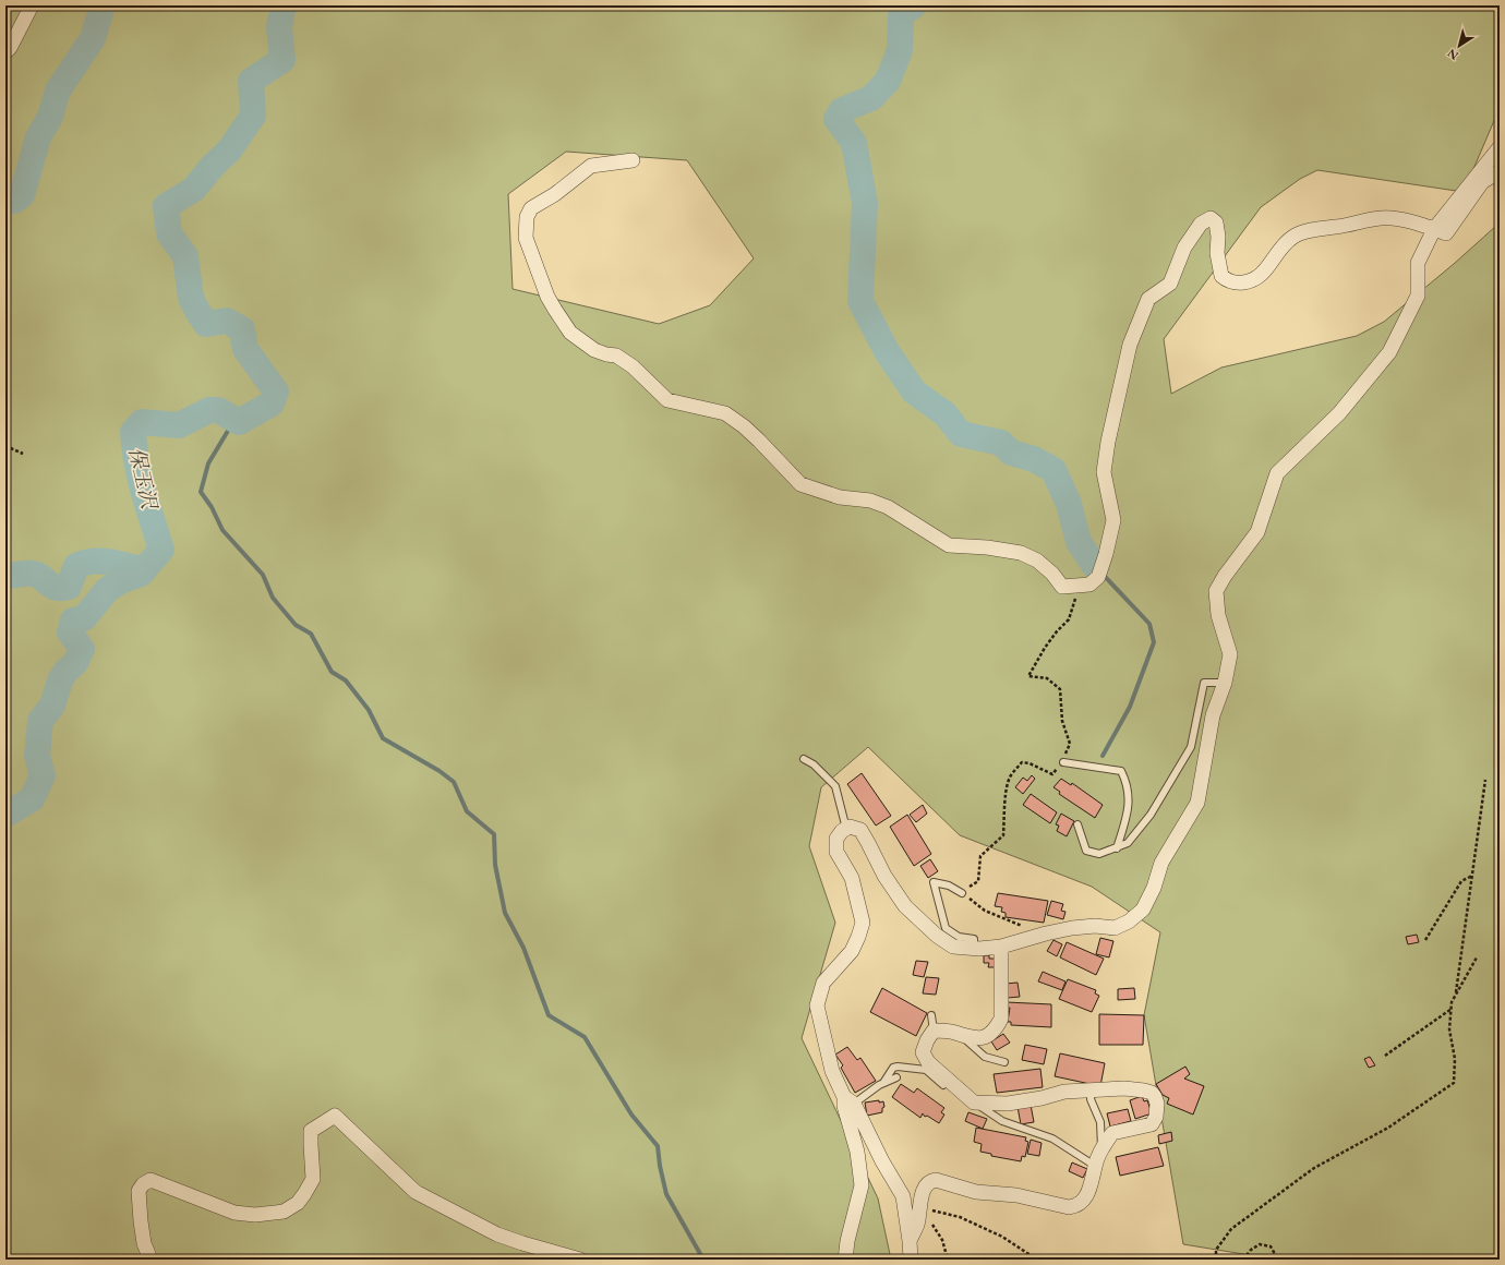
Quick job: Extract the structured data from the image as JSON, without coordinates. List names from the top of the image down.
{
  "water": ["保玉沢"],
  "north": "bottom left"
}
